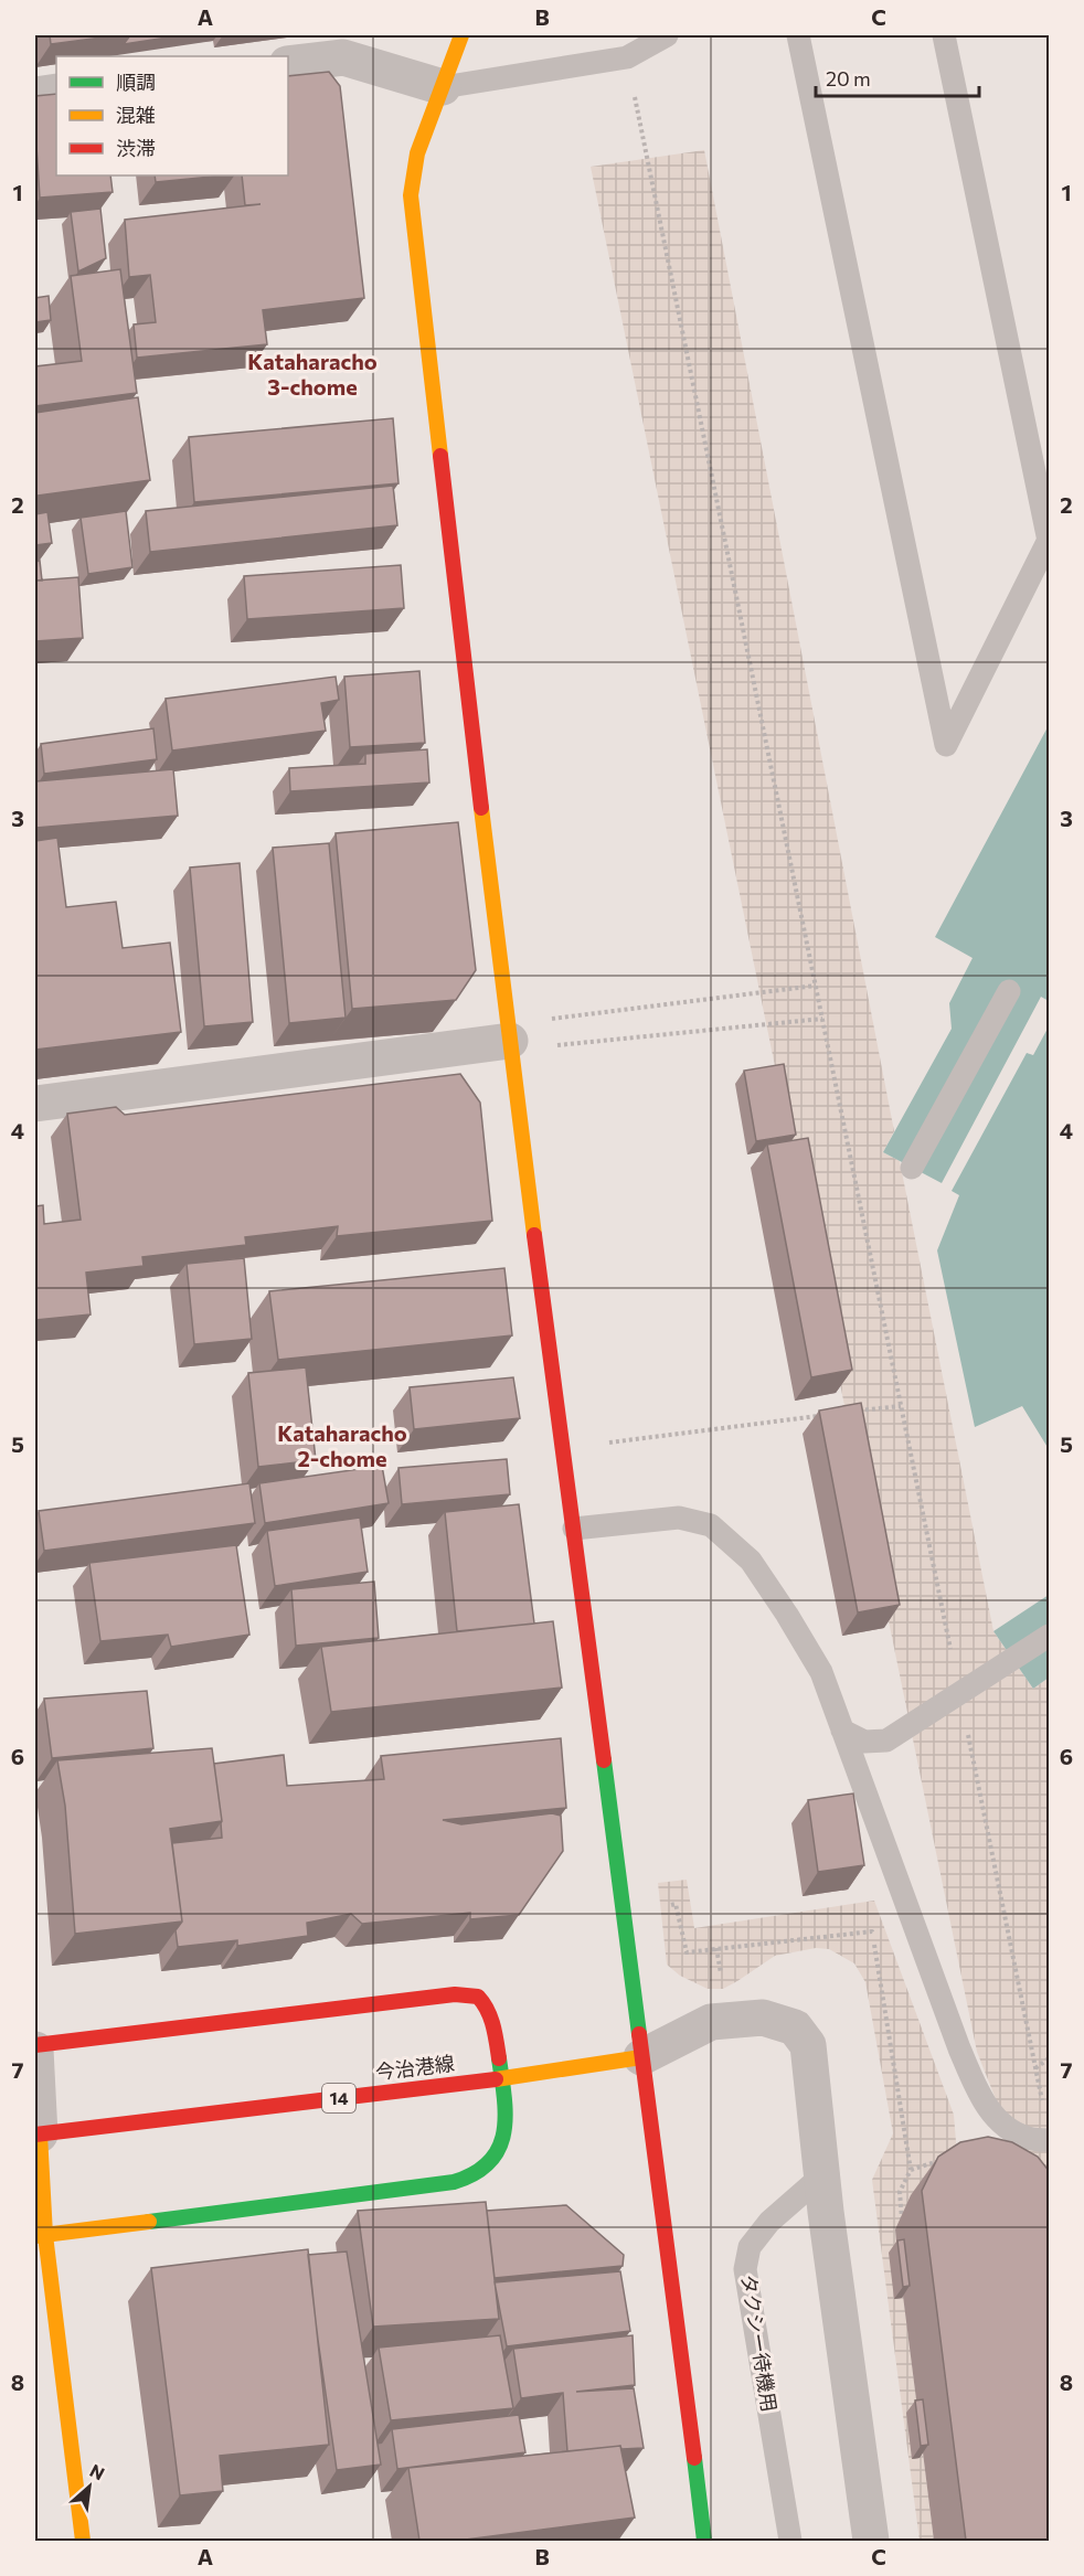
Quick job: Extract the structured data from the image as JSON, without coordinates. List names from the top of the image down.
{
  "streets": {
    "street": ["今治港線", "14"],
    "lane": ["タクシー待機用"]
  },
  "districts": ["Kataharacho 3-chome", "Kataharacho 2-chome"],
  "legend": ["順調", "混雑", "渋滞"],
  "scale_bar": "20 m",
  "north": "top right",
  "grid": {
    "columns": ["A", "B", "C"],
    "rows": [
      "1",
      "2",
      "3",
      "4",
      "5",
      "6",
      "7",
      "8"
    ]
  }
}
